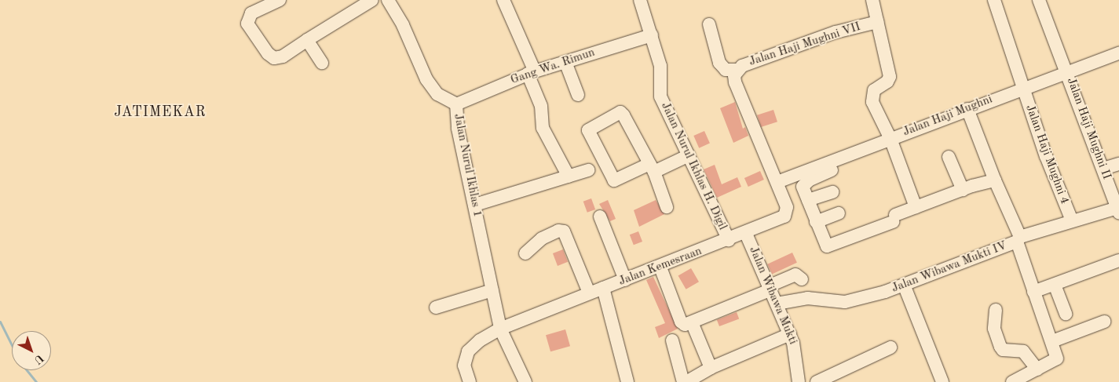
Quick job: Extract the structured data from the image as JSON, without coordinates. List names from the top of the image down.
{
  "streets": {
    "street": [
      "Jalan Haji Mughni VII",
      "Gang Wa. Rimun",
      "Jalan Haji Mughni",
      "Jalan Haji Mughni II",
      "Jalan Haji Mughni 4",
      "Jalan Nurul Ikhlas 1",
      "Jalan Nurul Ikhlas H. Digil",
      "Jalan Kemesraan",
      "Jalan Wibawa Mukti IV",
      "Jalan Wibawa Mukti"
    ]
  },
  "crossings": [
    ["Jalan Haji Mughni VII", "Jalan Haji Mughni"],
    ["Jalan Haji Mughni VII", "Jalan Kemesraan"],
    ["Gang Wa. Rimun", "Jalan Nurul Ikhlas 1"],
    ["Gang Wa. Rimun", "Jalan Nurul Ikhlas H. Digil"],
    ["Jalan Haji Mughni", "Jalan Haji Mughni II"],
    ["Jalan Haji Mughni", "Jalan Haji Mughni 4"],
    ["Jalan Haji Mughni", "Jalan Kemesraan"],
    ["Jalan Haji Mughni II", "Jalan Wibawa Mukti IV"],
    ["Jalan Haji Mughni 4", "Jalan Wibawa Mukti IV"],
    ["Jalan Nurul Ikhlas 1", "Jalan Kemesraan"],
    ["Jalan Nurul Ikhlas H. Digil", "Jalan Kemesraan"],
    ["Jalan Kemesraan", "Jalan Wibawa Mukti"],
    ["Jalan Wibawa Mukti IV", "Jalan Wibawa Mukti"]
  ],
  "districts": ["JATIMEKAR"],
  "north": "bottom right"
}
